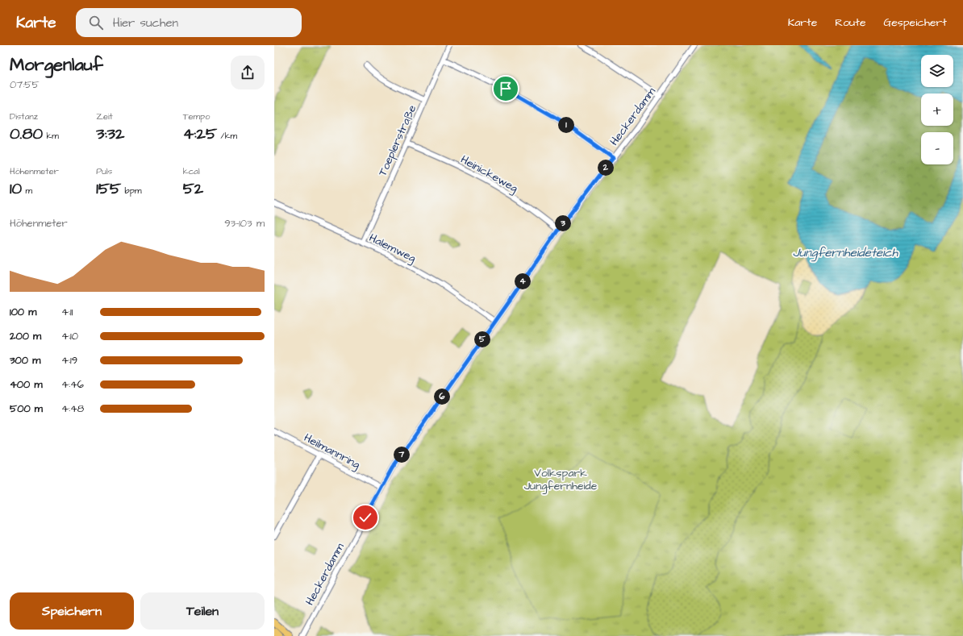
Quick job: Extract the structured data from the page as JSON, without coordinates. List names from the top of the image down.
{
  "streets": {
    "street": [
      "Heckerdamm",
      "Toeplerstraße",
      "Heinickeweg",
      "Halemweg",
      "Heilmannring"
    ]
  },
  "crossings": [
    ["Heckerdamm", "Heinickeweg"],
    ["Heckerdamm", "Halemweg"],
    ["Heckerdamm", "Heilmannring"],
    ["Toeplerstraße", "Heinickeweg"],
    ["Toeplerstraße", "Halemweg"]
  ],
  "water": ["Jungfernheideteich"],
  "parks": ["Volkspark Jungfernheide"],
  "page": {
    "header": "Karte",
    "search": "Hier suchen",
    "nav": ["Karte", "Route", "Gespeichert"],
    "heading": ["Morgenlauf", "07:55"],
    "map_buttons": ["+", "−"],
    "stats": [
      ["Distanz", "0.80 km"],
      ["Zeit", "3:32"],
      ["Tempo", "4:25 /km"],
      ["Höhenmeter", "10 m"],
      ["Puls", "155 bpm"],
      ["kcal", "52"]
    ],
    "pins": [
      "1",
      "2",
      "3",
      "4",
      "5",
      "6",
      "7"
    ],
    "chart": ["Höhenmeter", "93–103 m"],
    "list": [
      {
        "name": "100 m",
        "note": "4:11"
      },
      {
        "name": "200 m",
        "note": "4:10"
      },
      {
        "name": "300 m",
        "note": "4:19"
      },
      {
        "name": "400 m",
        "note": "4:46"
      },
      {
        "name": "500 m",
        "note": "4:48"
      }
    ],
    "buttons": ["Speichern", "Teilen"]
  }
}
